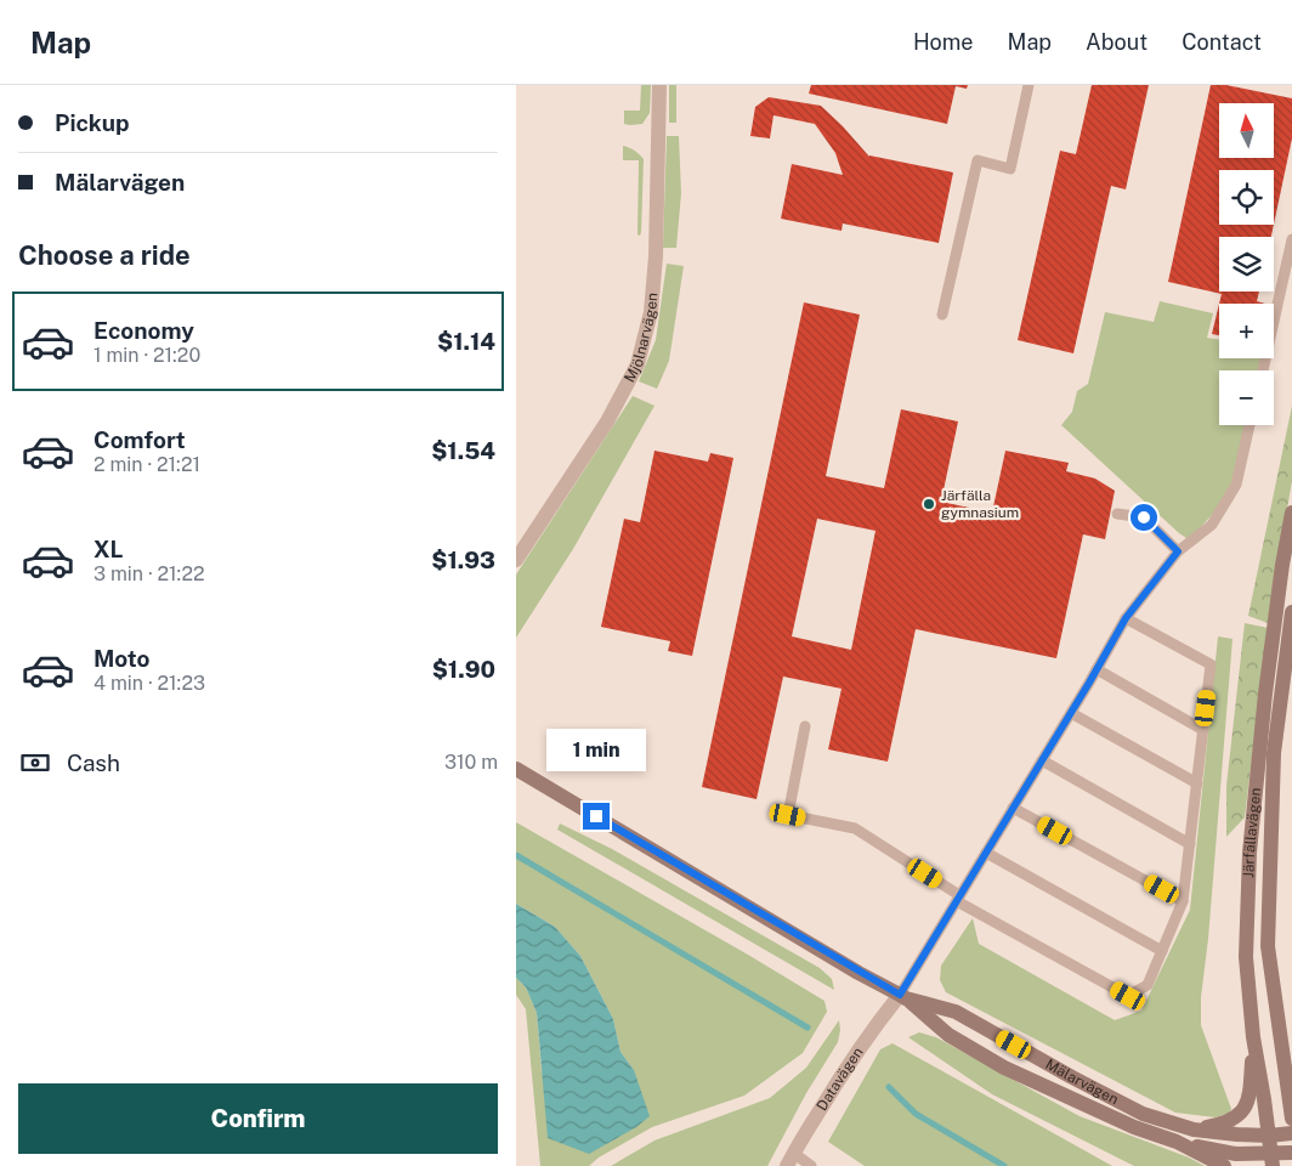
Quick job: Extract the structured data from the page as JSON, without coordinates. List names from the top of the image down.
{
  "streets": {
    "street": [
      "Mjölnarvägen",
      "Järfällavägen",
      "Datavägen",
      "Mälarvägen"
    ]
  },
  "crossings": [
    ["Järfällavägen", "Mälarvägen"],
    ["Datavägen", "Mälarvägen"]
  ],
  "places": ["Järfälla gymnasium"],
  "north": "top",
  "page": {
    "header": "Map",
    "nav": [
      "Home",
      "Map",
      "About",
      "Contact"
    ],
    "banner": ["Pickup", "Mälarvägen"],
    "map_buttons": ["+", "−"],
    "heading": "Choose a ride",
    "list": [
      {
        "name": "Economy",
        "note": "1 min · 21:20",
        "value": "$1.14"
      },
      {
        "name": "Comfort",
        "note": "2 min · 21:21",
        "value": "$1.54"
      },
      {
        "name": "XL",
        "note": "3 min · 21:22",
        "value": "$1.93"
      },
      {
        "name": "Moto",
        "note": "4 min · 21:23",
        "value": "$1.90"
      }
    ],
    "pay": ["Cash", "310 m"],
    "bubble": "1 min",
    "buttons": "Confirm"
  }
}
